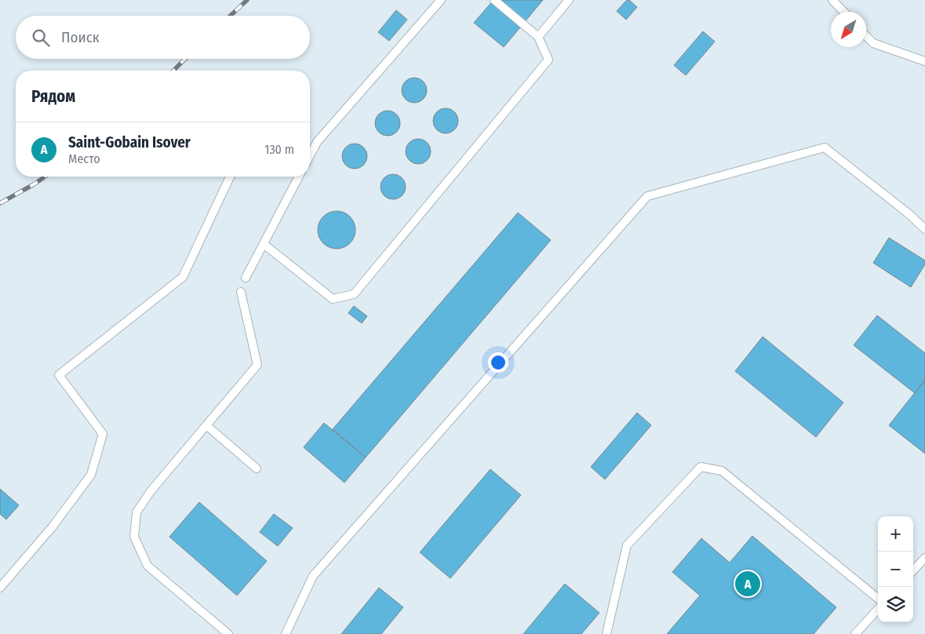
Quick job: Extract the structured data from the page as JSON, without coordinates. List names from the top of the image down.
{
  "north": "bottom left",
  "page": {
    "search": "Поиск",
    "heading": "Рядом",
    "list": [
      {
        "mark": "A",
        "name": "Saint-Gobain Isover",
        "note": "Место",
        "value": "130 m"
      }
    ],
    "map_buttons": ["+", "−"],
    "pins": "A"
  }
}
